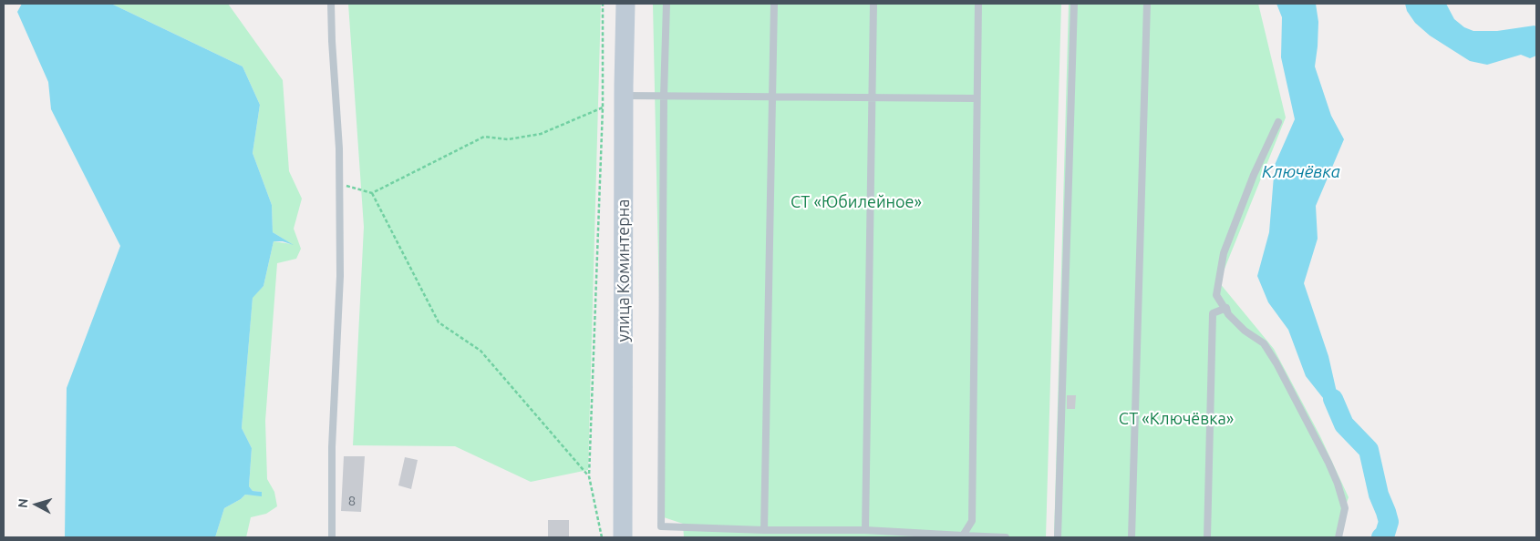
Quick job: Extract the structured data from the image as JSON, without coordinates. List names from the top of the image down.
{
  "streets": {
    "street": ["улица Коминтерна"]
  },
  "water": ["Ключёвка"],
  "parks": ["СТ «Юбилейное»", "СТ «Ключёвка»"],
  "house_numbers": ["8"],
  "north": "left"
}
